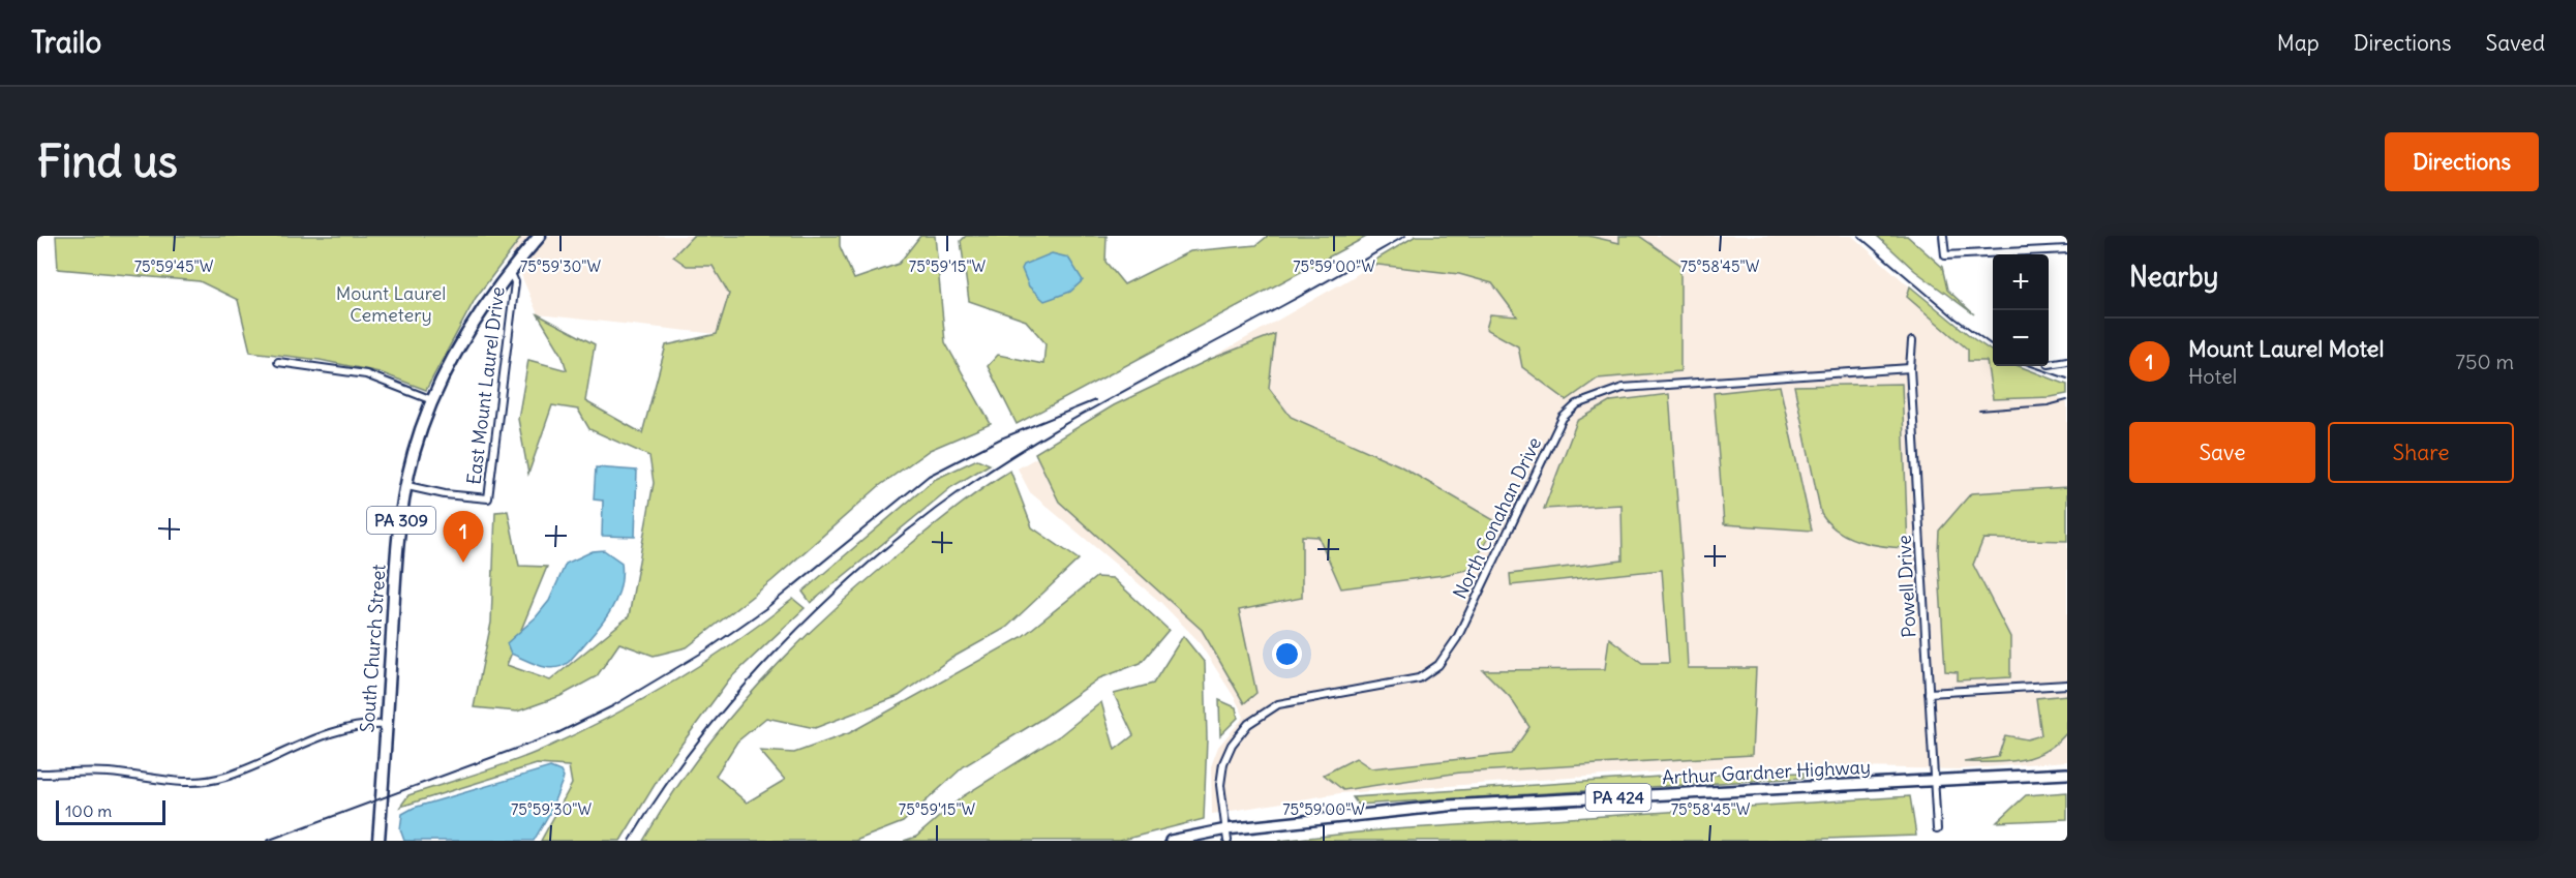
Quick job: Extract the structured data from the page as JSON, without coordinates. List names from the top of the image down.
{
  "streets": {
    "highway": ["PA 309", "South Church Street"],
    "main road": ["Arthur Gardner Highway", "PA 424"],
    "street": ["East Mount Laurel Drive", "North Conahan Drive", "Powell Drive"]
  },
  "crossings": [
    ["East Mount Laurel Drive", "South Church Street"],
    ["North Conahan Drive", "Powell Drive"],
    ["North Conahan Drive", "Arthur Gardner Highway"],
    ["Powell Drive", "Arthur Gardner Highway"]
  ],
  "parks": ["Mount Laurel Cemetery"],
  "scale_bar": "100 m",
  "page": {
    "header": "Trailo",
    "nav": ["Map", "Directions", "Saved"],
    "buttons": [
      "Directions",
      ["Save", "Share"]
    ],
    "title": "Find us",
    "heading": "Nearby",
    "map_buttons": ["+", "−"],
    "list": [
      {
        "mark": "1",
        "name": "Mount Laurel Motel",
        "note": "Hotel",
        "value": "750 m"
      }
    ],
    "pins": "1",
    "scale": "100 m"
  },
  "coordinates": [
    "75°59'45\"W",
    "75°59'30\"W",
    "75°59'15\"W",
    "75°59'00\"W",
    "75°58'45\"W"
  ]
}
